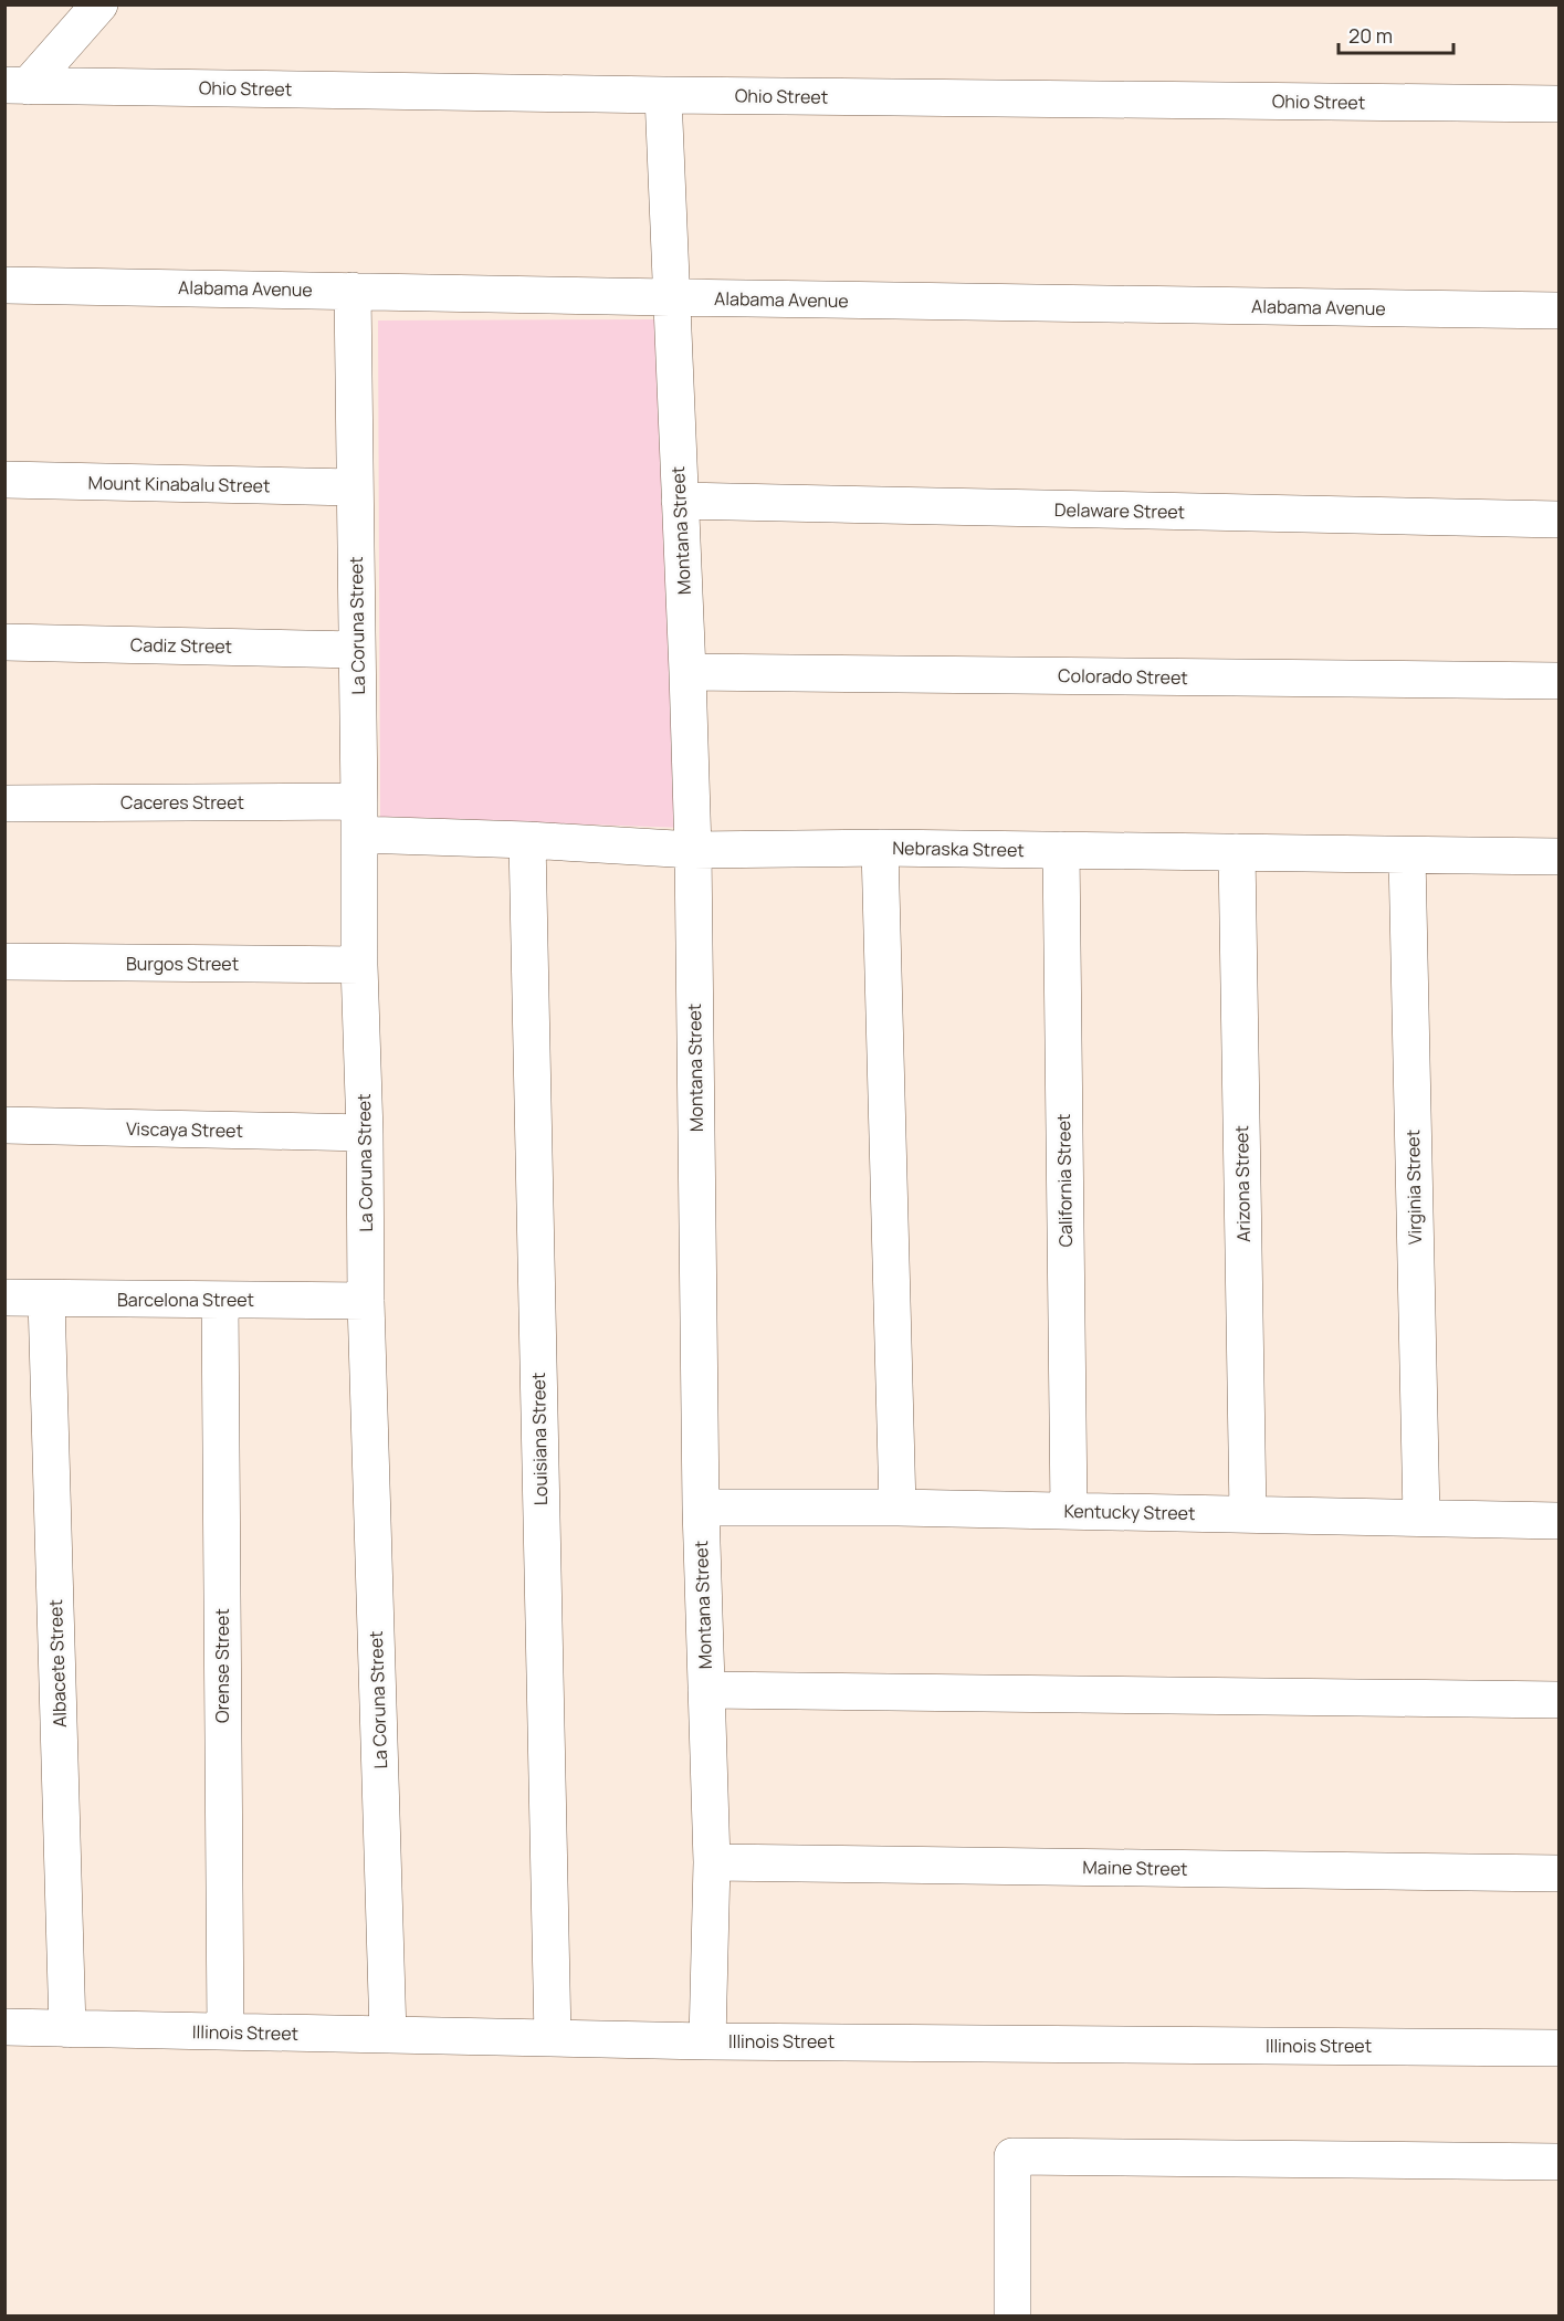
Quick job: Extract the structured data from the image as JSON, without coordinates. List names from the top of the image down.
{
  "streets": {
    "street": [
      "Ohio Street",
      "Alabama Avenue",
      "Mount Kinabalu Street",
      "Delaware Street",
      "Montana Street",
      "La Coruna Street",
      "Cadiz Street",
      "Colorado Street",
      "Caceres Street",
      "Nebraska Street",
      "Burgos Street",
      "Viscaya Street",
      "California Street",
      "Arizona Street",
      "Virginia Street",
      "Barcelona Street",
      "Louisiana Street",
      "Kentucky Street",
      "Albacete Street",
      "Orense Street",
      "Maine Street",
      "Illinois Street"
    ]
  },
  "crossings": [
    ["Ohio Street", "Montana Street"],
    ["Alabama Avenue", "Montana Street"],
    ["Alabama Avenue", "La Coruna Street"],
    ["Mount Kinabalu Street", "La Coruna Street"],
    ["Delaware Street", "Montana Street"],
    ["Montana Street", "Colorado Street"],
    ["Montana Street", "Nebraska Street"],
    ["Montana Street", "Kentucky Street"],
    ["Montana Street", "Maine Street"],
    ["Montana Street", "Illinois Street"],
    ["La Coruna Street", "Cadiz Street"],
    ["La Coruna Street", "Caceres Street"],
    ["La Coruna Street", "Nebraska Street"],
    ["La Coruna Street", "Burgos Street"],
    ["La Coruna Street", "Viscaya Street"],
    ["La Coruna Street", "Barcelona Street"],
    ["La Coruna Street", "Illinois Street"],
    ["Caceres Street", "Nebraska Street"],
    ["Nebraska Street", "California Street"],
    ["Nebraska Street", "Arizona Street"],
    ["Nebraska Street", "Virginia Street"],
    ["Nebraska Street", "Louisiana Street"],
    ["California Street", "Kentucky Street"],
    ["Arizona Street", "Kentucky Street"],
    ["Virginia Street", "Kentucky Street"],
    ["Barcelona Street", "Albacete Street"],
    ["Barcelona Street", "Orense Street"],
    ["Louisiana Street", "Illinois Street"],
    ["Albacete Street", "Illinois Street"],
    ["Orense Street", "Illinois Street"]
  ],
  "scale_bar": "20 m"
}
